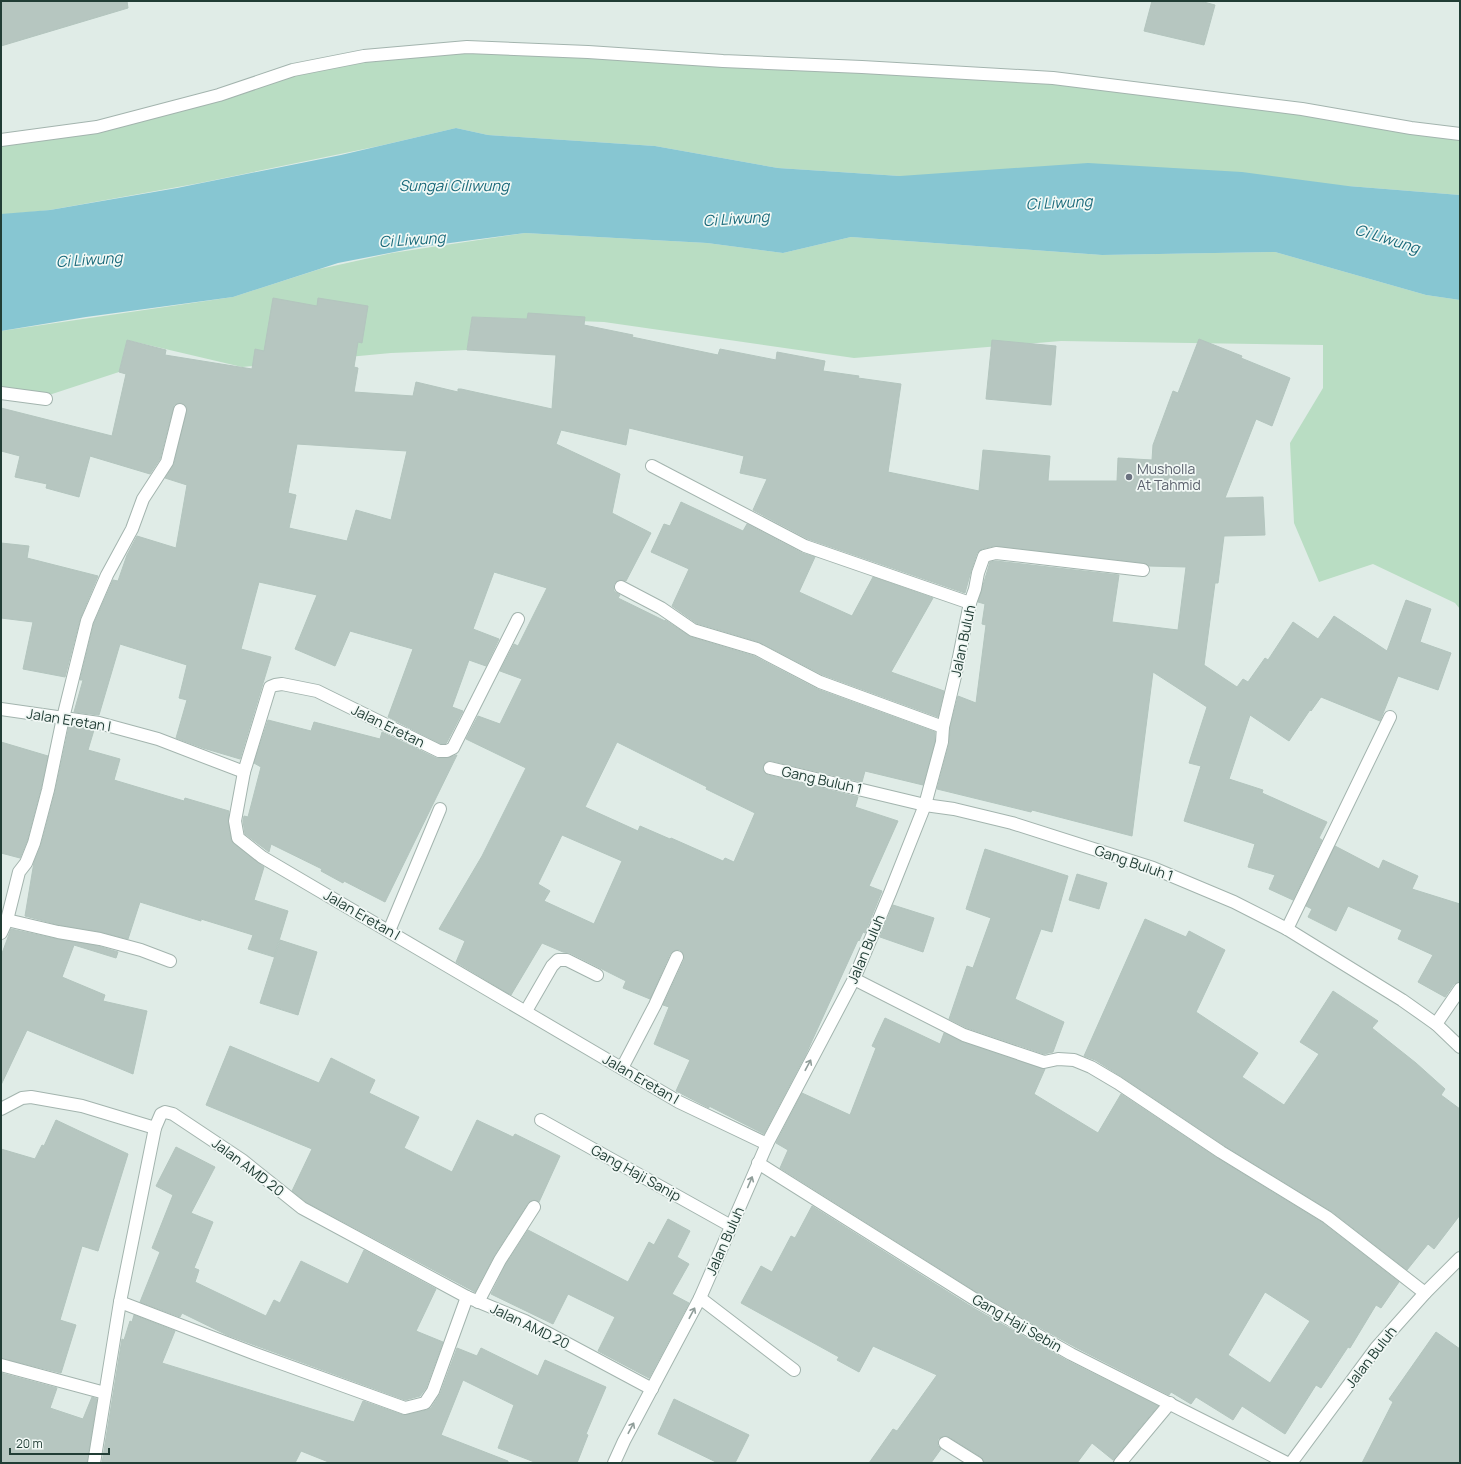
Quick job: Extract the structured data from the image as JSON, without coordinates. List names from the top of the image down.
{
  "streets": {
    "street": [
      "Jalan Buluh",
      "Jalan Eretan I",
      "Jalan Eretan",
      "Gang Buluh 1",
      "Jalan AMD 20",
      "Gang Haji Sanip",
      "Gang Haji Sebin"
    ]
  },
  "crossings": [
    ["Jalan Buluh", "Jalan Eretan I"],
    ["Jalan Buluh", "Gang Buluh 1"],
    ["Jalan Buluh", "Jalan AMD 20"],
    ["Jalan Buluh", "Gang Haji Sanip"],
    ["Jalan Buluh", "Gang Haji Sebin"],
    ["Jalan Eretan I", "Jalan Eretan"]
  ],
  "water": ["Sungai Ciliwung", "Ci Liwung"],
  "places": ["Musholla At Tahmid"],
  "scale_bar": "20 m"
}
